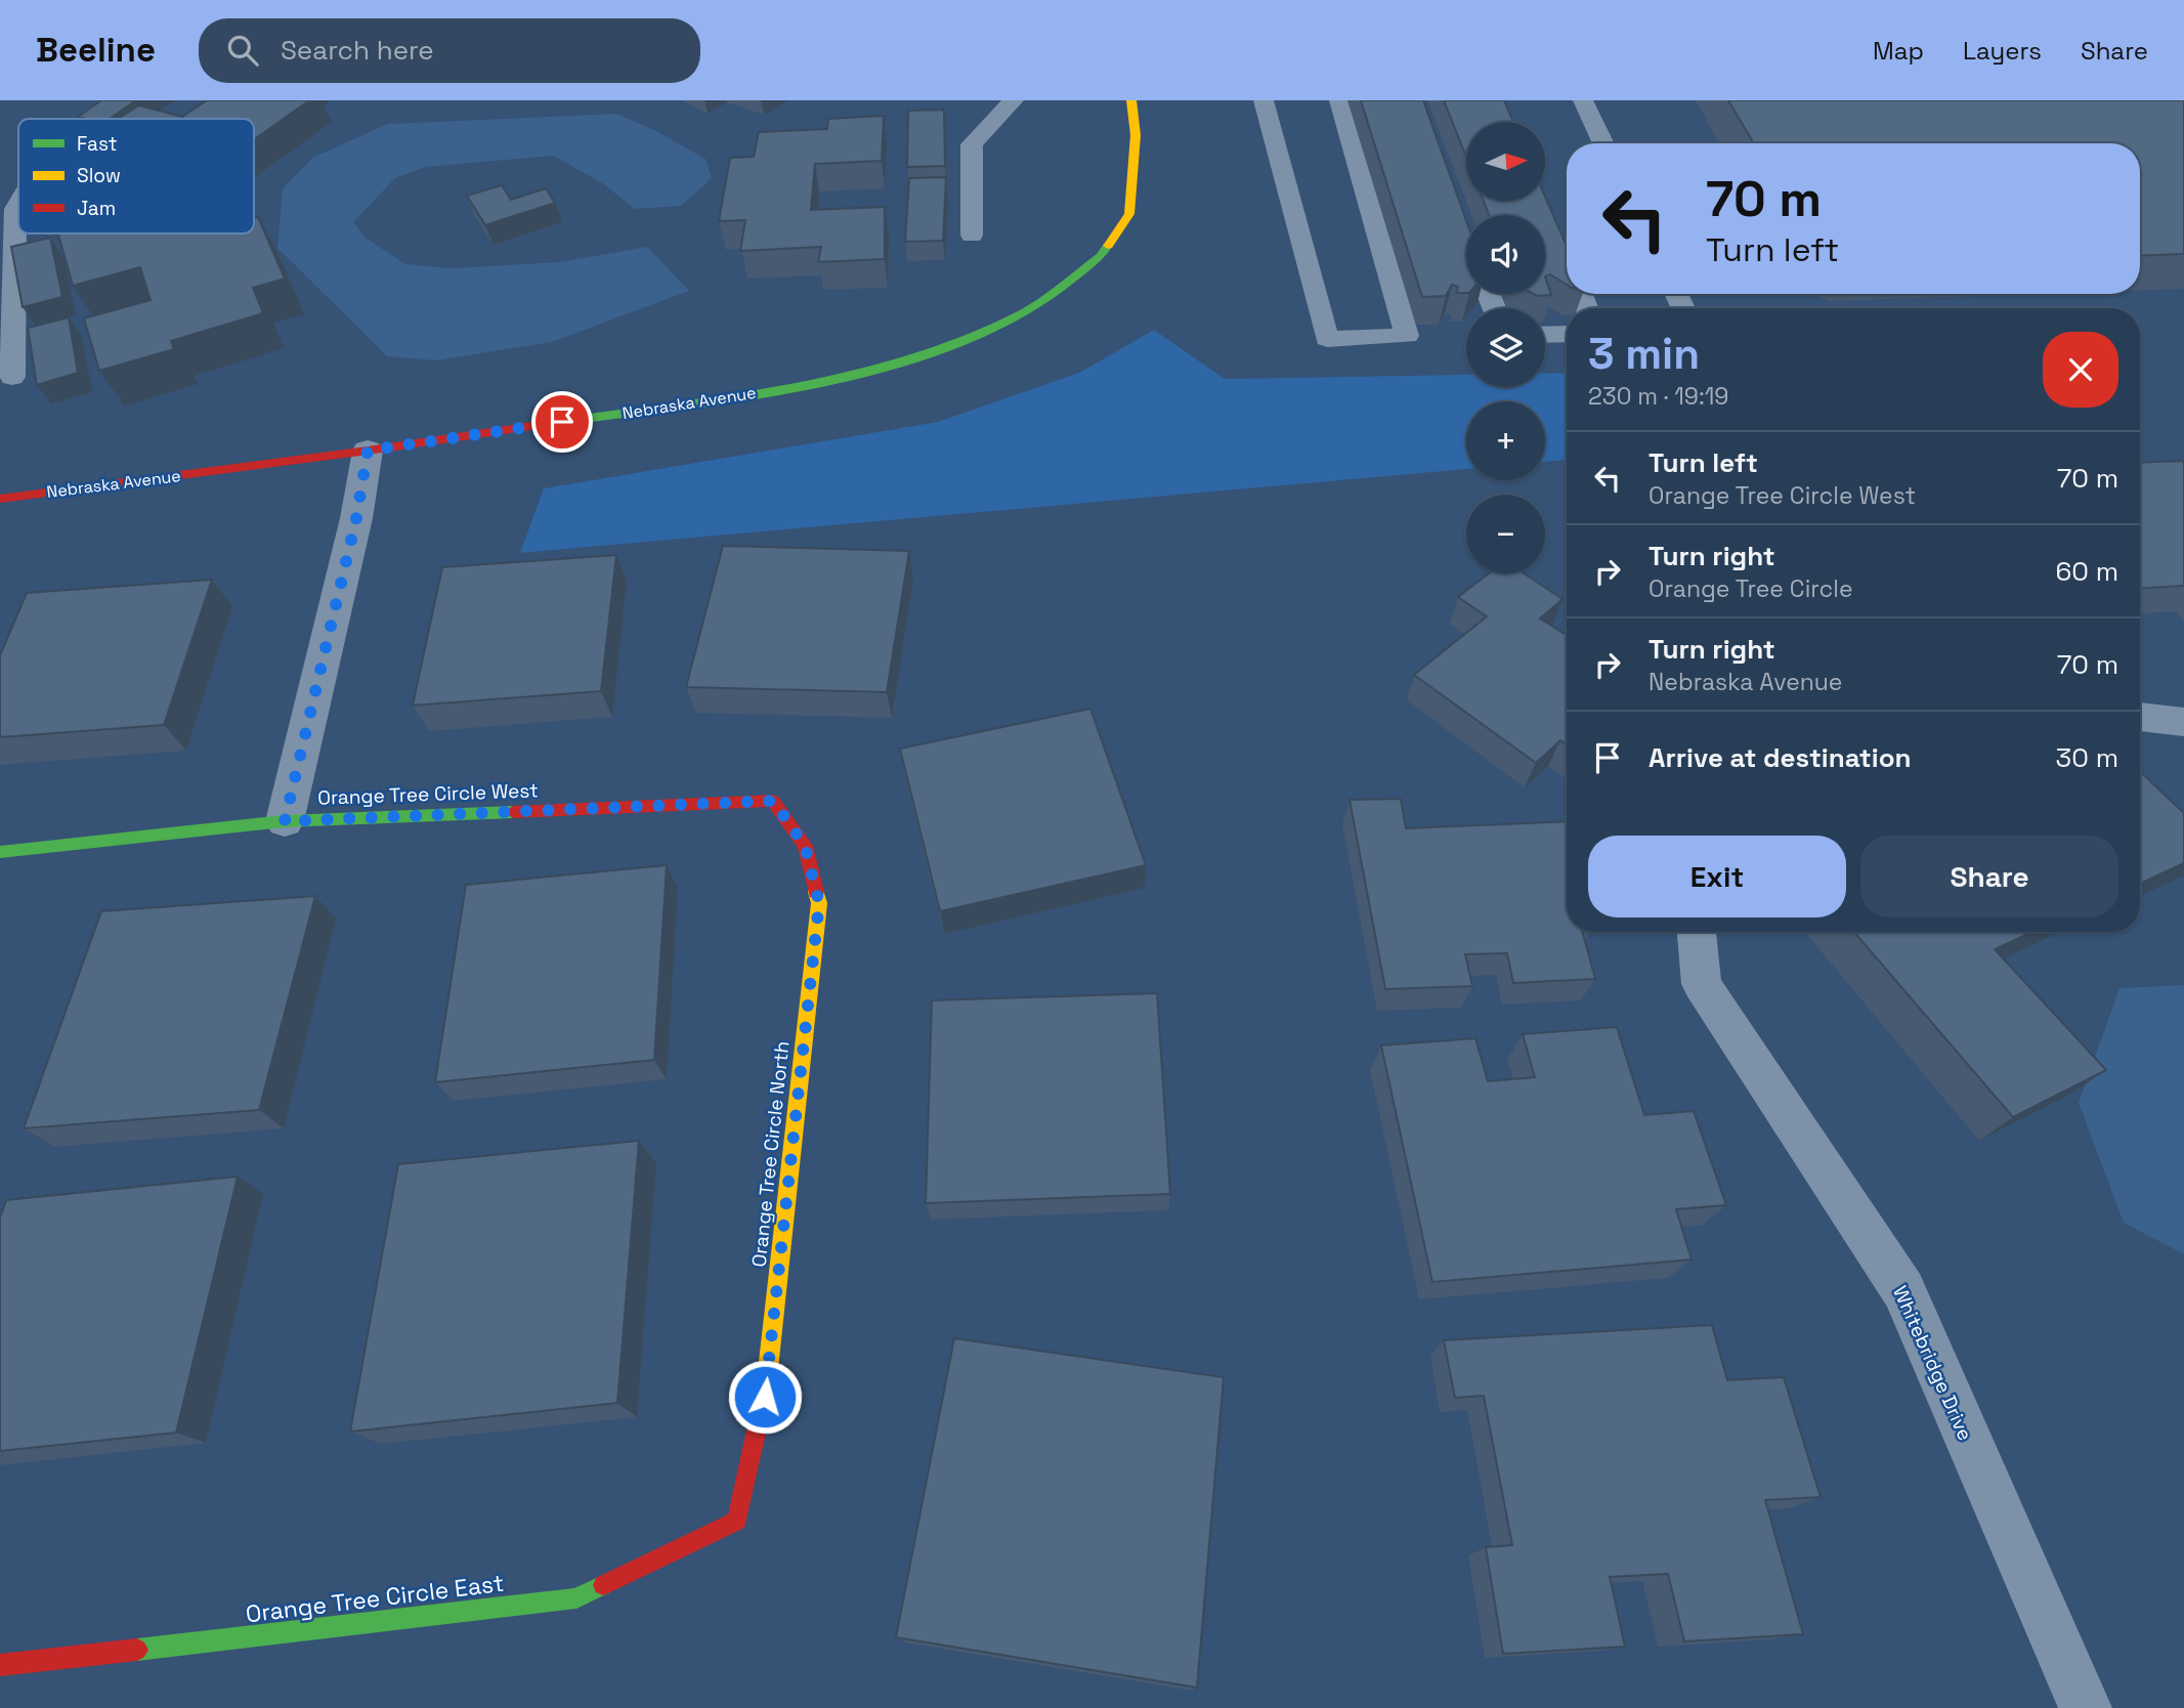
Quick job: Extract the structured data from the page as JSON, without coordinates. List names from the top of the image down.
{
  "streets": {
    "street": [
      "Nebraska Avenue",
      "Orange Tree Circle West",
      "Orange Tree Circle North",
      "Whitebridge Drive",
      "Orange Tree Circle East"
    ]
  },
  "crossings": [
    ["Orange Tree Circle West", "Orange Tree Circle North"],
    ["Orange Tree Circle North", "Orange Tree Circle East"]
  ],
  "legend": ["Fast", "Slow", "Jam"],
  "north": "right",
  "page": {
    "header": "Beeline",
    "search": "Search here",
    "nav": ["Map", "Layers", "Share"],
    "map_buttons": ["+", "−"],
    "turn": ["70 m", "Turn left"],
    "heading": ["3 min", "230 m · 19:19"],
    "list": [
      {
        "name": "Turn left",
        "note": "Orange Tree Circle West",
        "value": "70 m"
      },
      {
        "name": "Turn right",
        "note": "Orange Tree Circle",
        "value": "60 m"
      },
      {
        "name": "Turn right",
        "note": "Nebraska Avenue",
        "value": "70 m"
      },
      {
        "name": "Arrive at destination",
        "value": "30 m"
      }
    ],
    "buttons": ["Exit", "Share"]
  }
}
